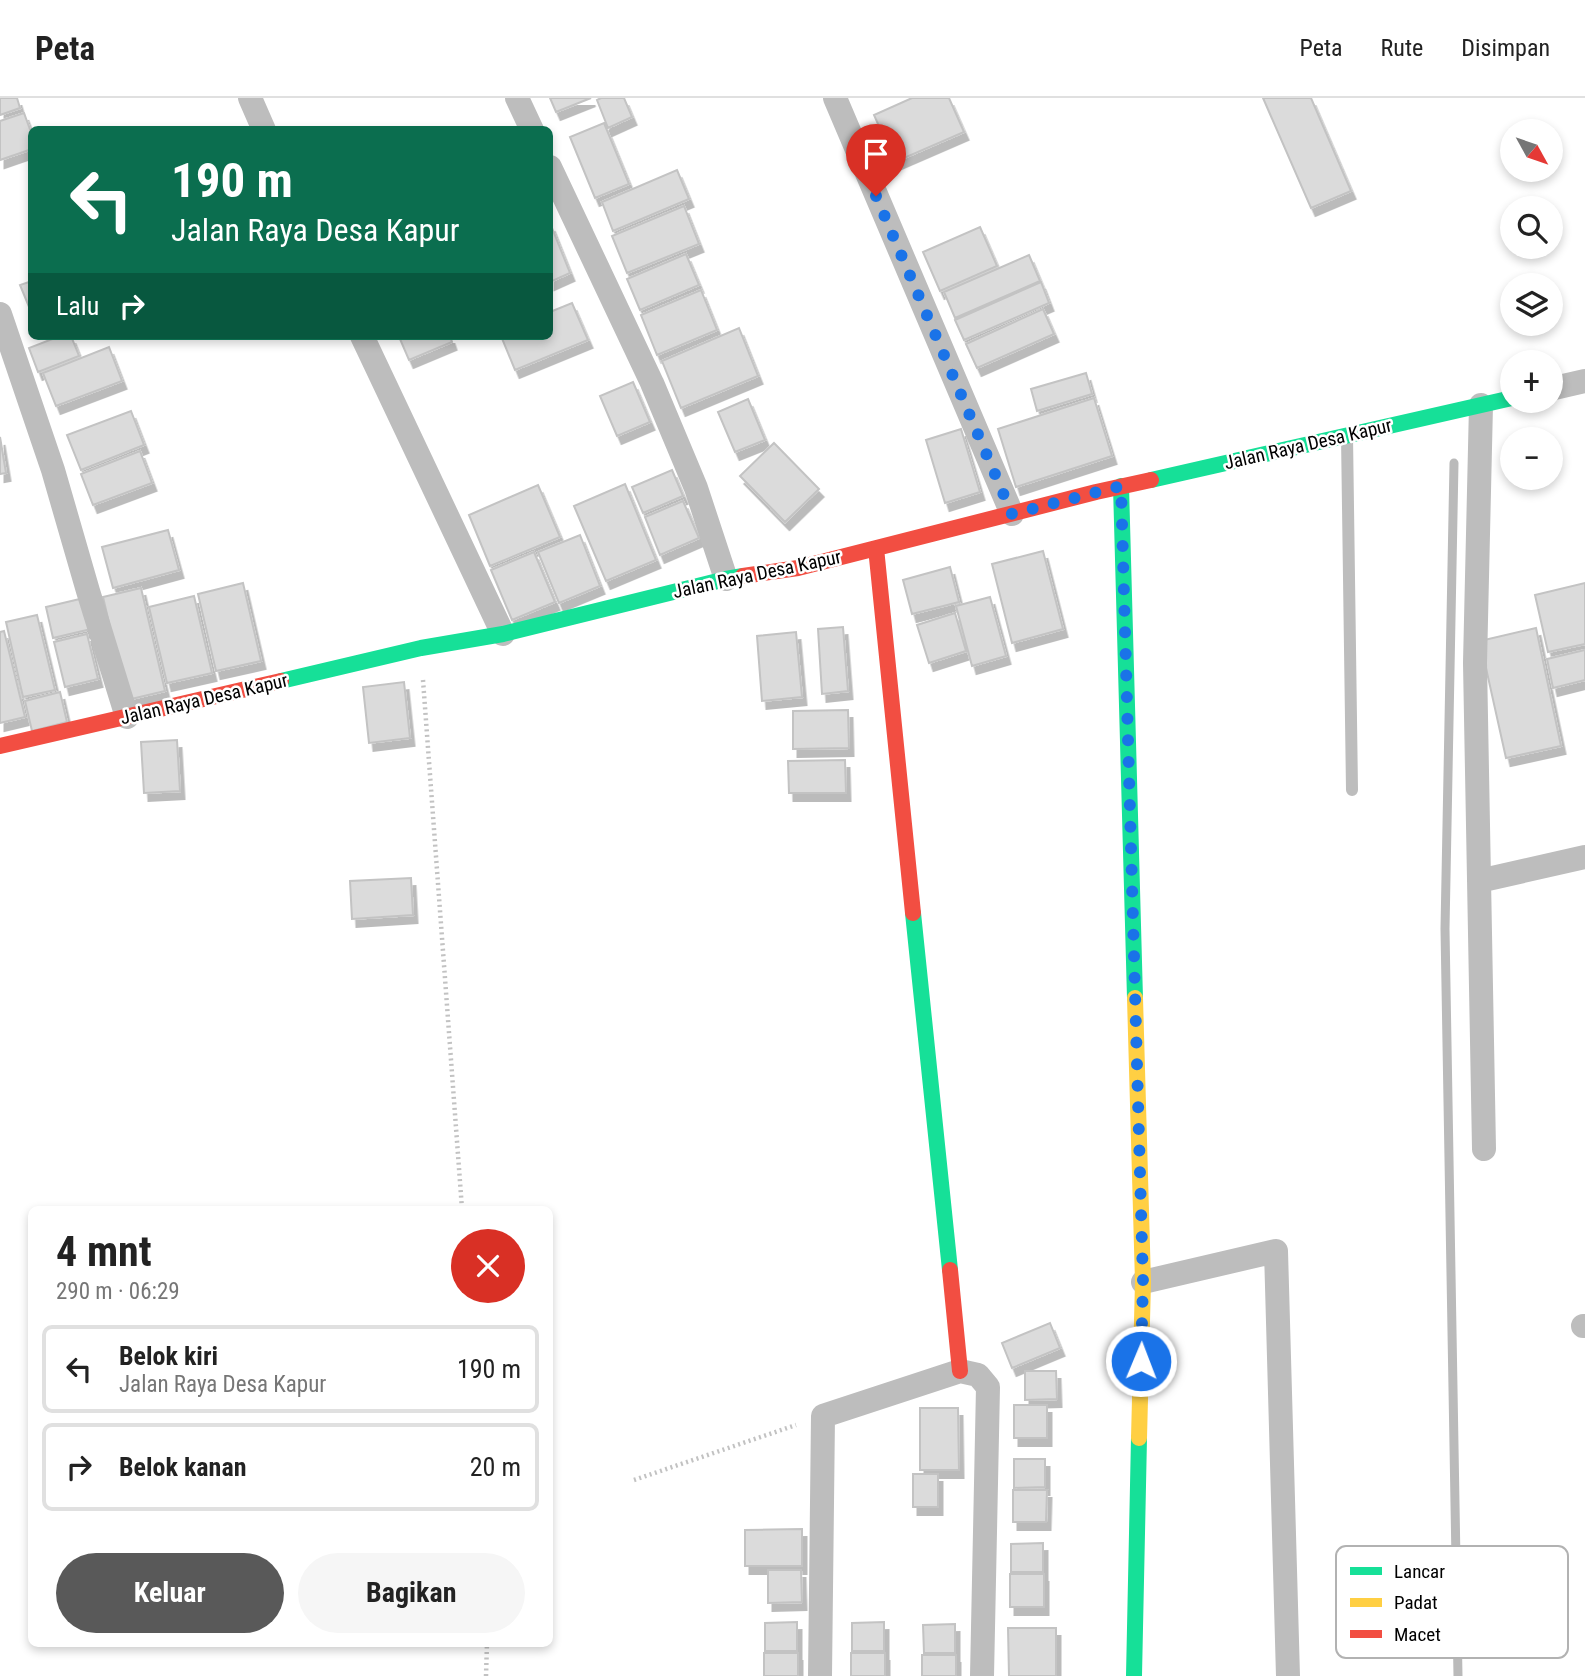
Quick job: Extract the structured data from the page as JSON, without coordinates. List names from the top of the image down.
{
  "streets": {
    "street": ["Jalan Raya Desa Kapur"]
  },
  "legend": ["Lancar", "Padat", "Macet"],
  "north": "bottom right",
  "page": {
    "header": "Peta",
    "nav": ["Peta", "Rute", "Disimpan"],
    "map_buttons": ["+", "−"],
    "turn": ["190 m", "Jalan Raya Desa Kapur"],
    "then": "Lalu",
    "heading": ["4 mnt", "290 m · 06:29"],
    "list": [
      {
        "name": "Belok kiri",
        "note": "Jalan Raya Desa Kapur",
        "value": "190 m"
      },
      {
        "name": "Belok kanan",
        "value": "20 m"
      }
    ],
    "buttons": ["Keluar", "Bagikan"]
  }
}
